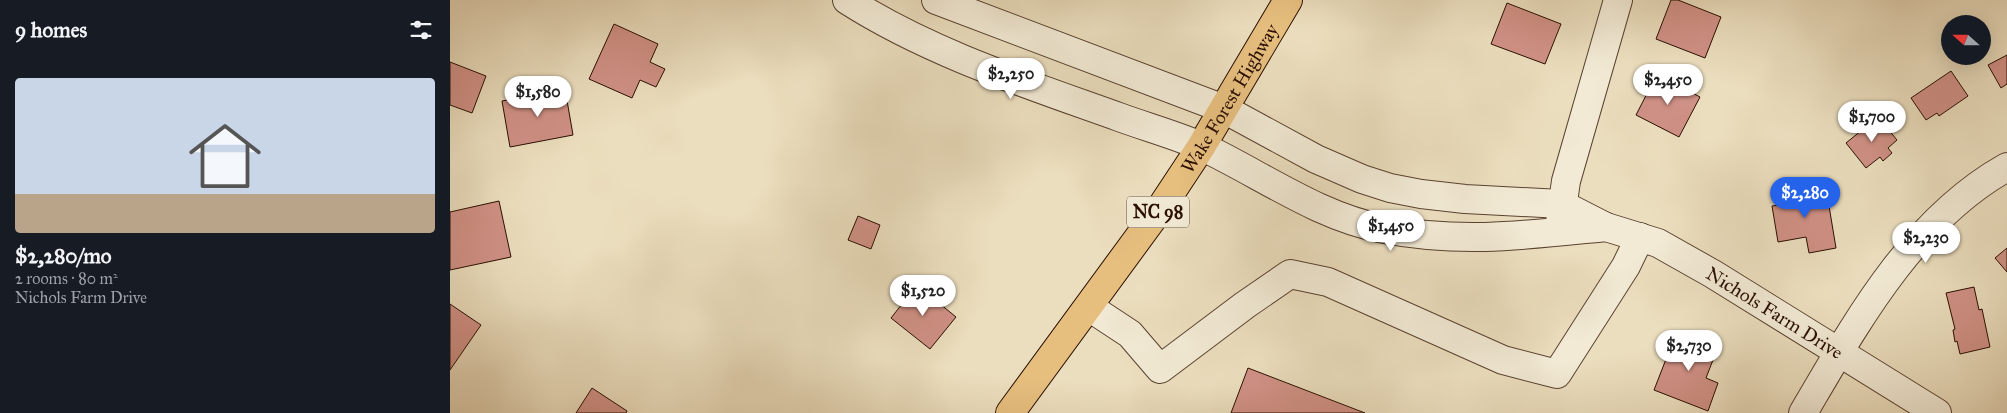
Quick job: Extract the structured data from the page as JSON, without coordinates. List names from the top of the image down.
{
  "streets": {
    "highway": ["Wake Forest Highway", "NC 98"],
    "street": ["Nichols Farm Drive"]
  },
  "crossings": [
    ["Wake Forest Highway", "Nichols Farm Drive"]
  ],
  "north": "left",
  "page": {
    "heading": "9 homes",
    "price": [
      "$2,250",
      "$2,450",
      "$1,580",
      "$1,700",
      "$2,280",
      "$1,450",
      "$2,230",
      "$1,520",
      "$2,730"
    ],
    "list": [
      {
        "name": "$2,280/mo",
        "note": "2 rooms · 80 m² · Nichols Farm Drive"
      }
    ]
  }
}
